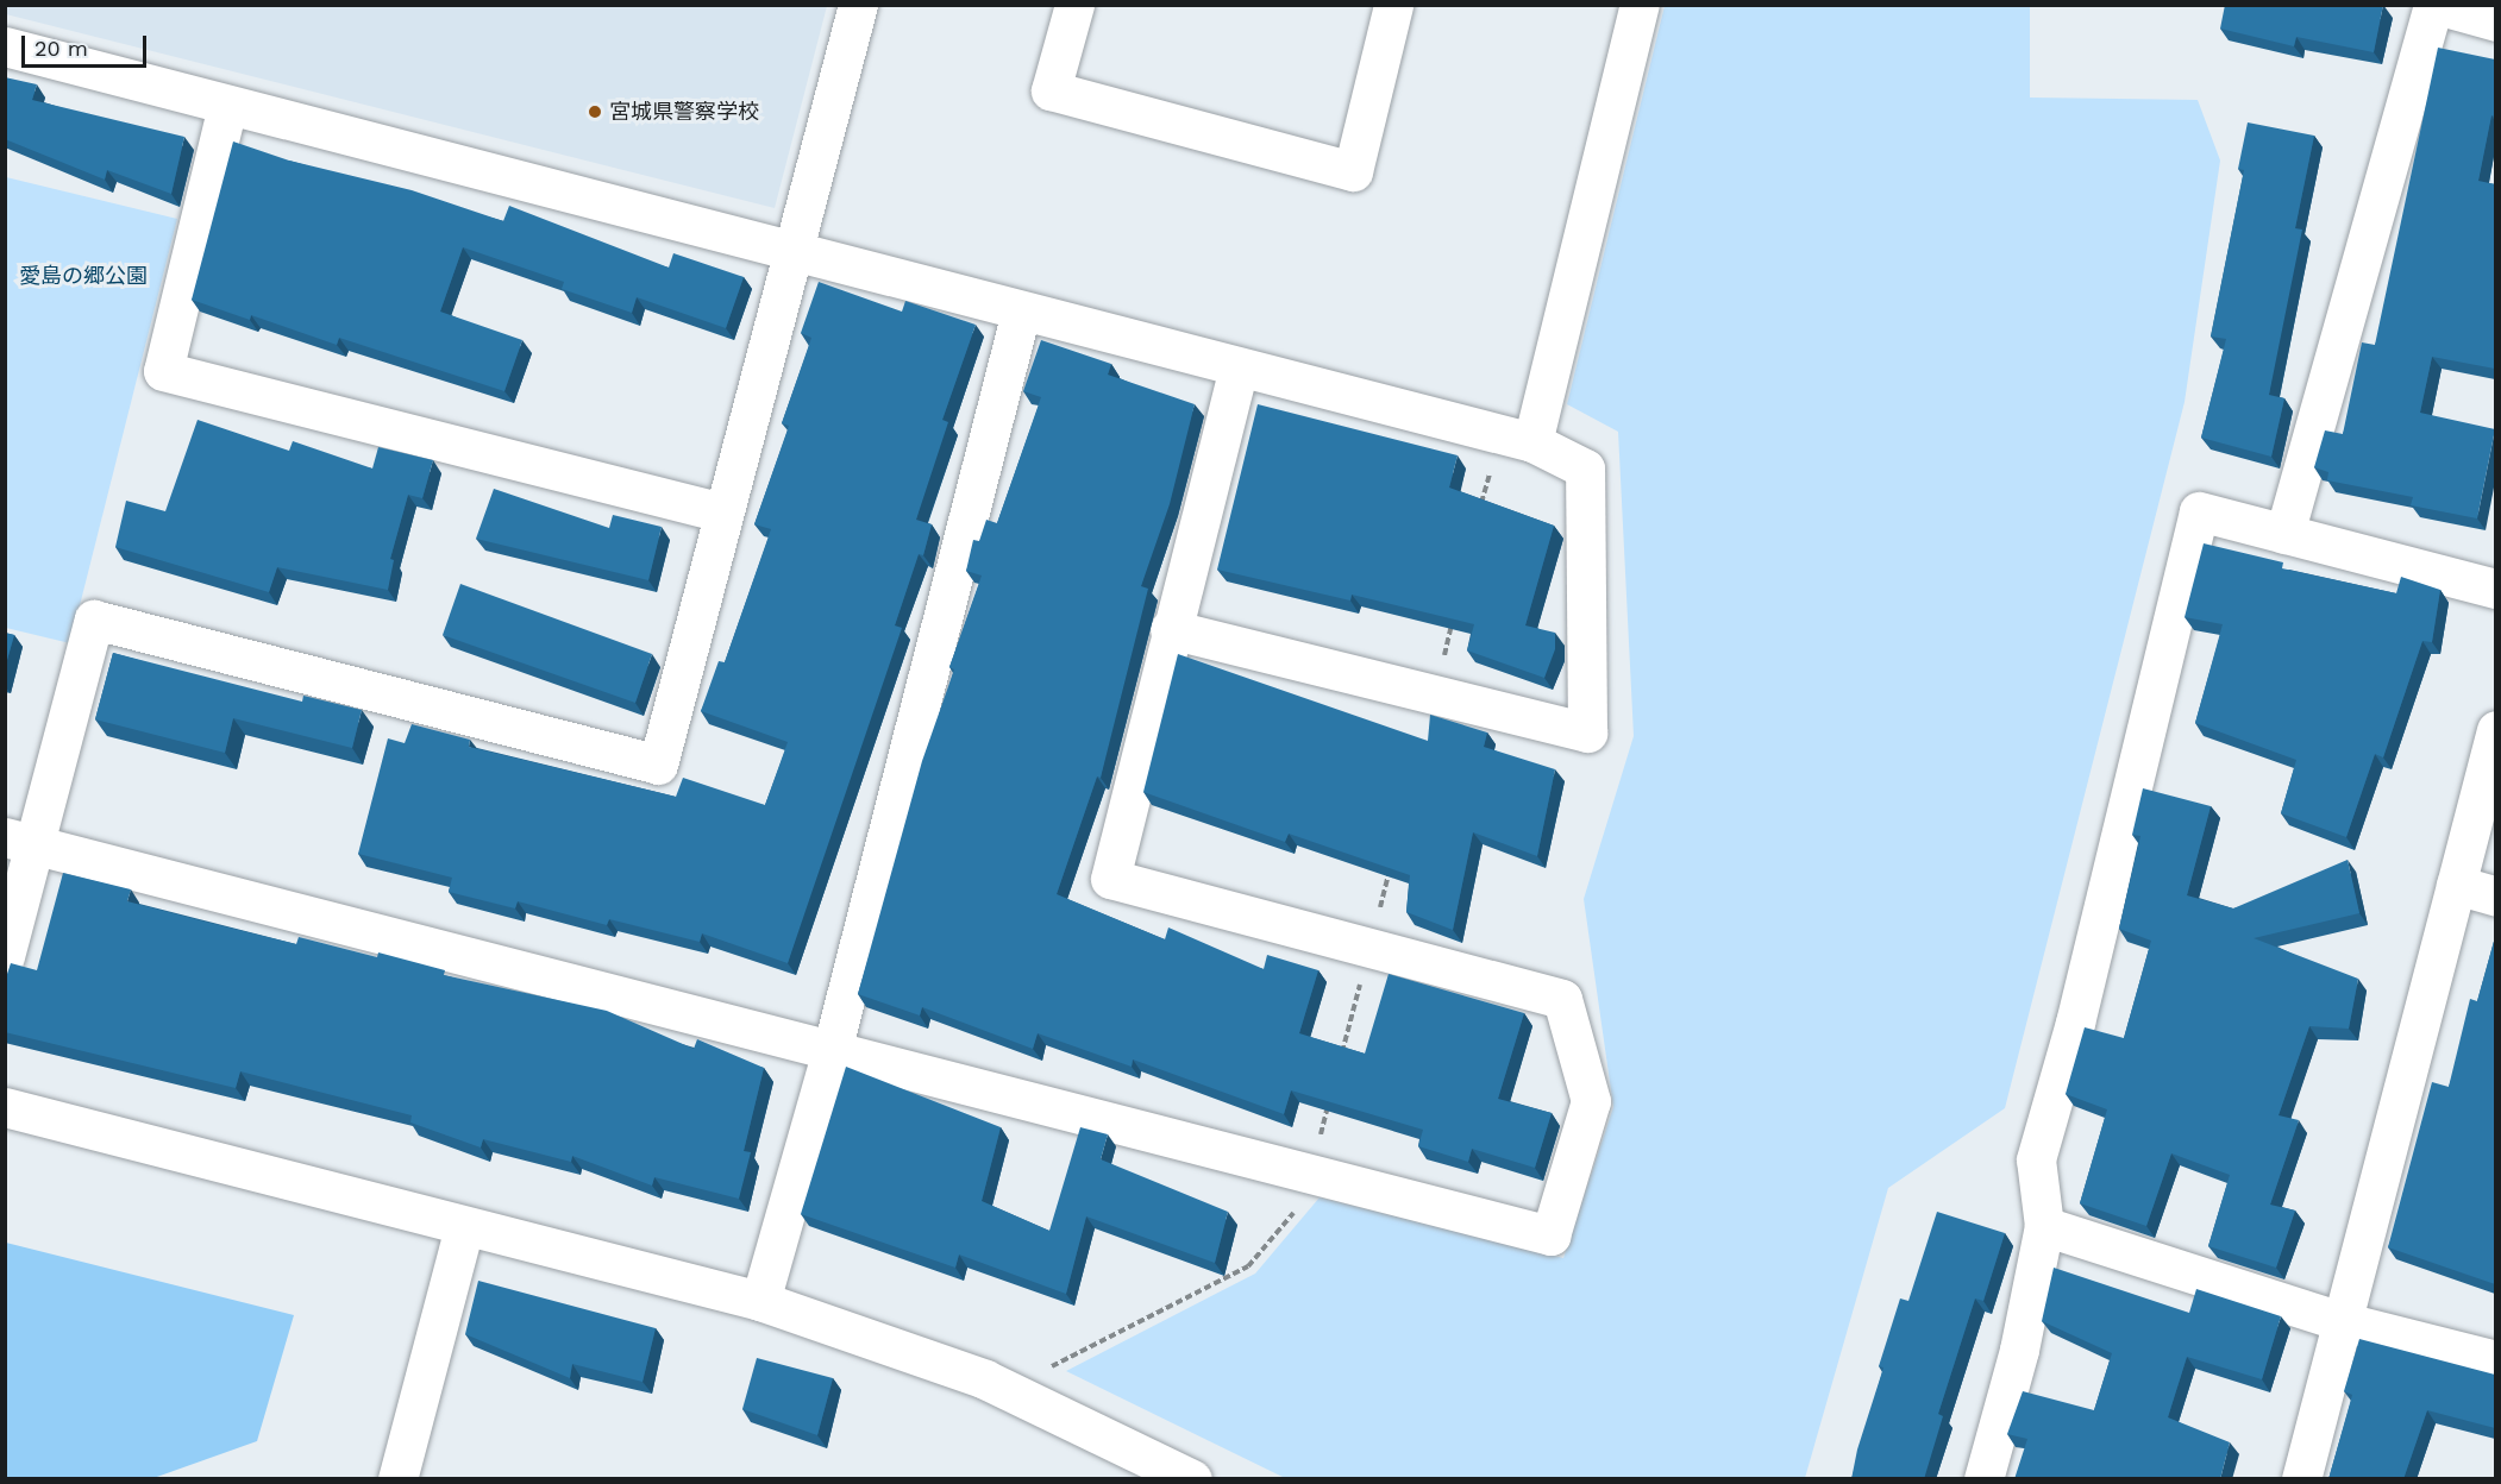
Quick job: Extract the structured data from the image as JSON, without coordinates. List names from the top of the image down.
{
  "parks": ["愛島の郷公園"],
  "places": ["宮城県警察学校"],
  "scale_bar": "20 m"
}
